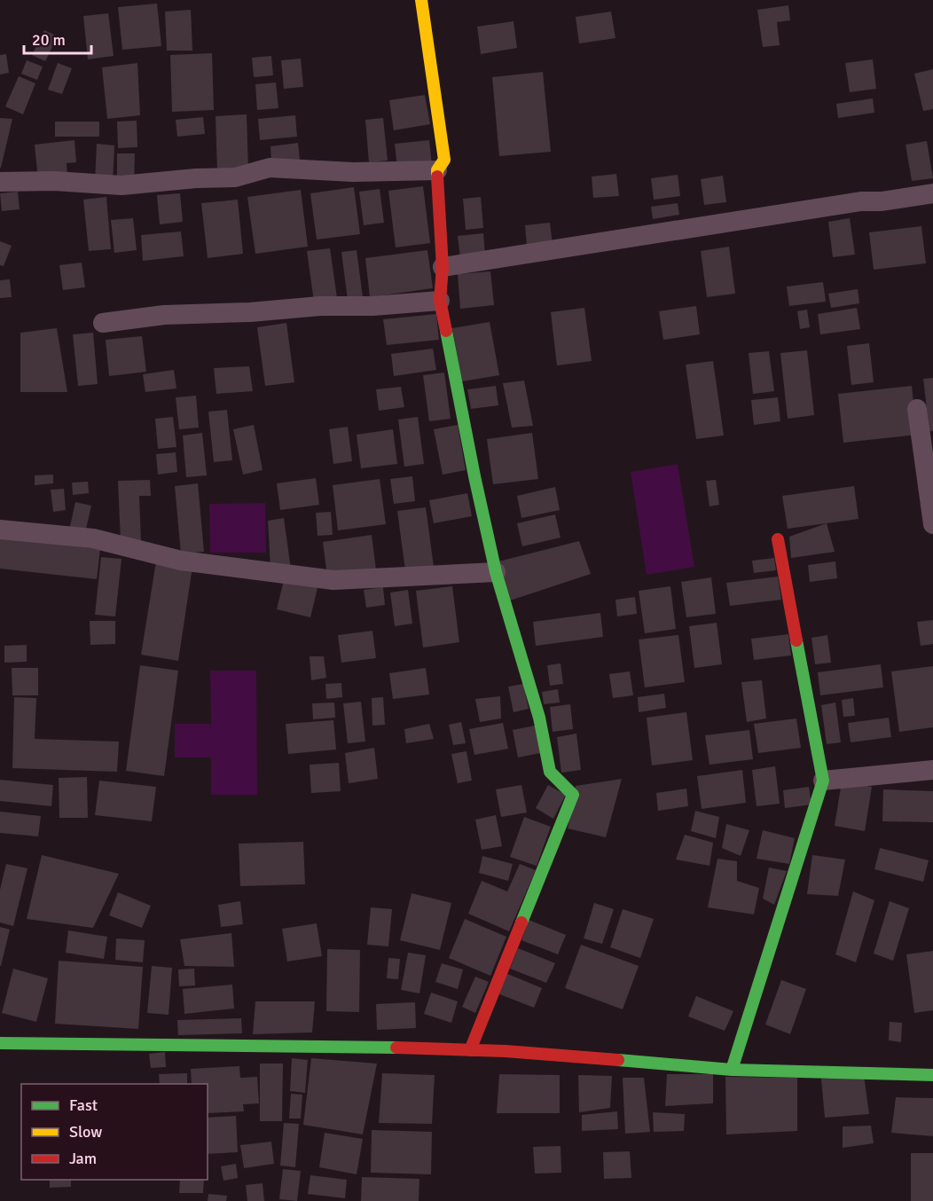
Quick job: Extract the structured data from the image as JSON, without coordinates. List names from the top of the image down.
{
  "legend": ["Fast", "Slow", "Jam"],
  "scale_bar": "20 m"
}
